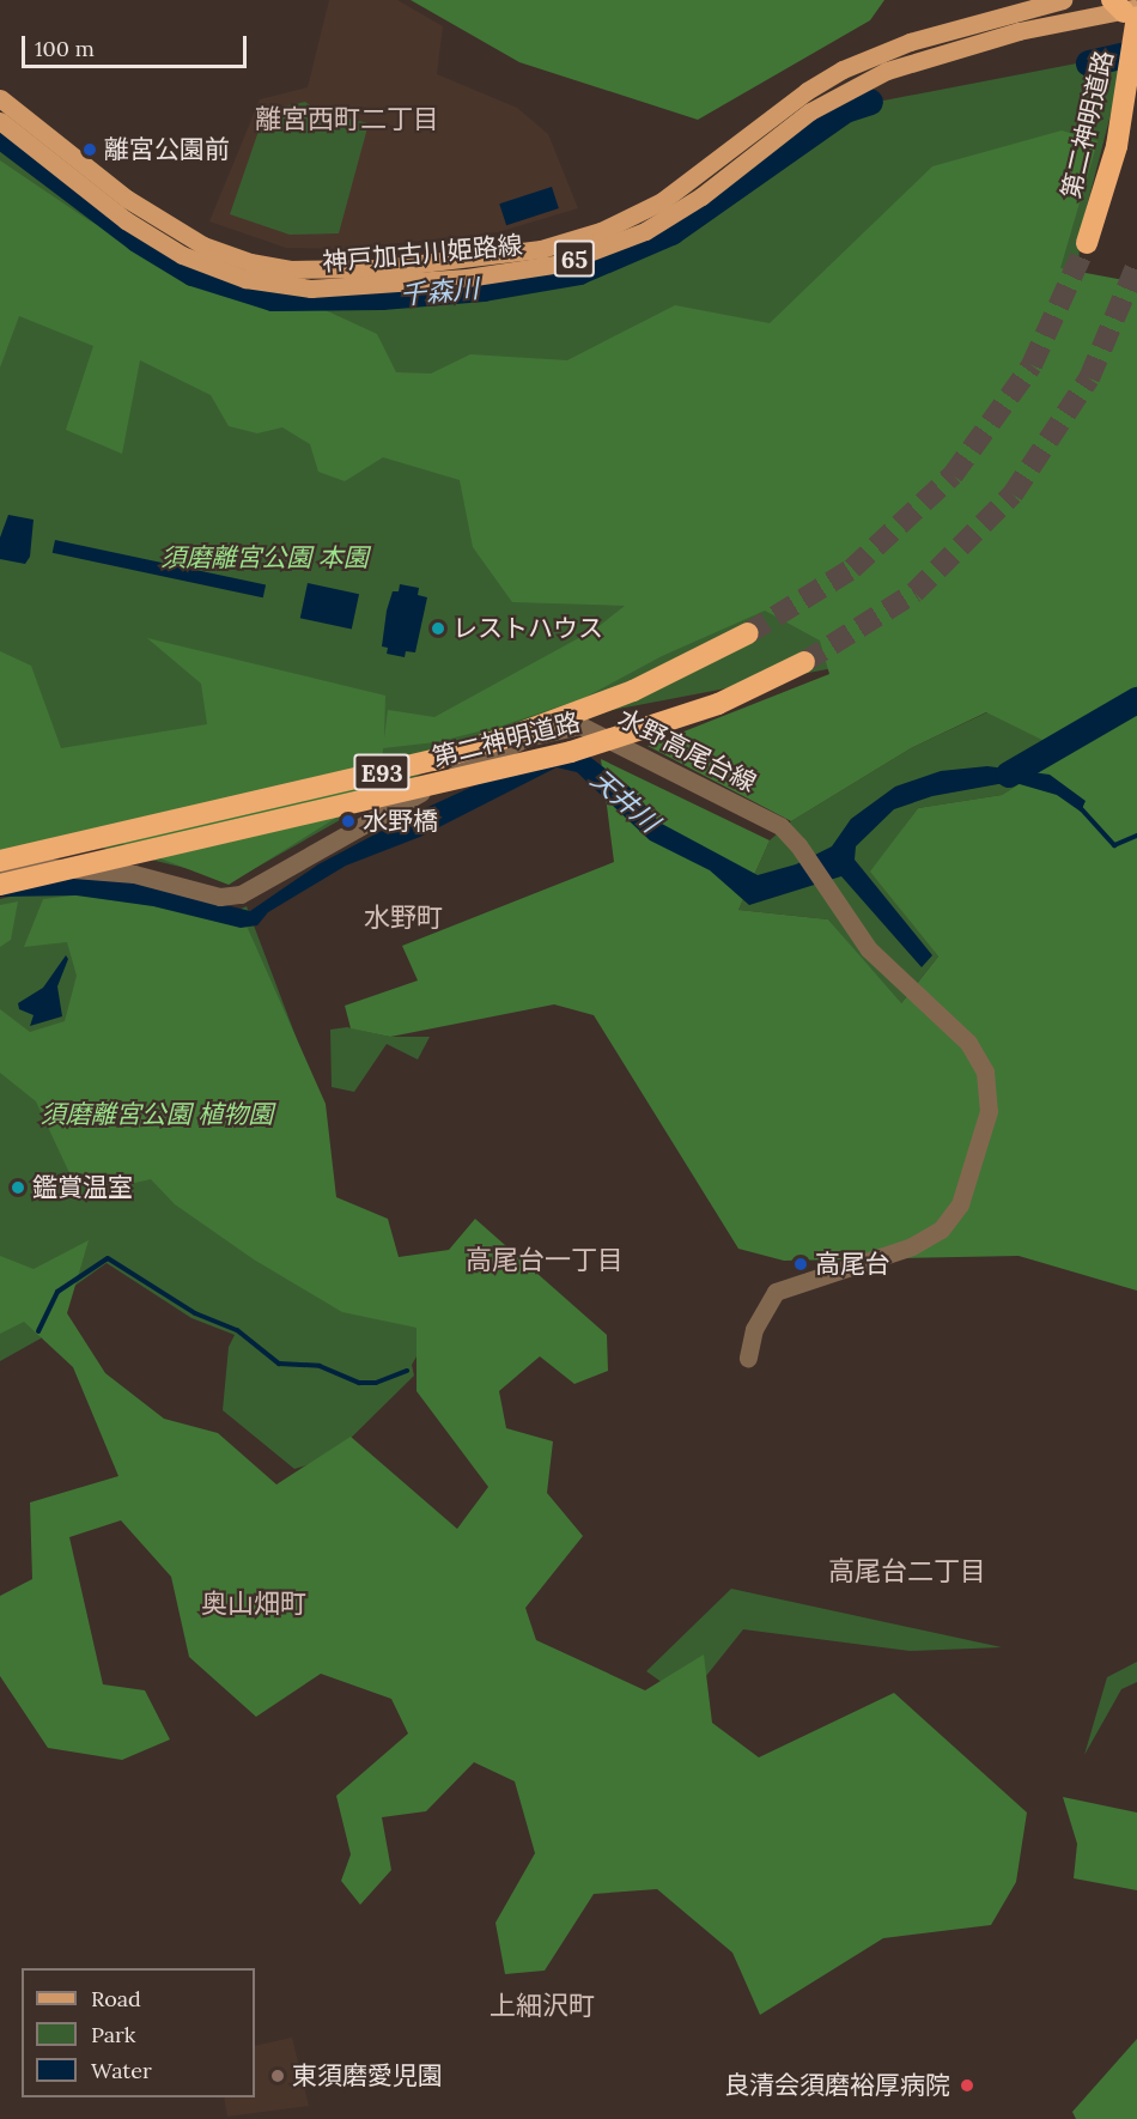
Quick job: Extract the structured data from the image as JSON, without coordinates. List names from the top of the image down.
{
  "streets": {
    "highway": ["第二神明道路", "E93"],
    "main road": ["神戸加古川姫路線", "65"],
    "street": ["水野高尾台線"]
  },
  "crossings": [
    ["第二神明道路", "神戸加古川姫路線"]
  ],
  "districts": [
    "離宮西町二丁目",
    "水野町",
    "高尾台一丁目",
    "高尾台二丁目",
    "奥山畑町",
    "上細沢町"
  ],
  "water": ["千森川", "天井川"],
  "parks": ["須磨離宮公園 本園", "須磨離宮公園 植物園"],
  "places": [
    "離宮公園前",
    "レストハウス",
    "水野橋",
    "鑑賞温室",
    "高尾台",
    "東須磨愛児園",
    "良清会須磨裕厚病院"
  ],
  "legend": ["Road", "Park", "Water"],
  "scale_bar": "100 m"
}
